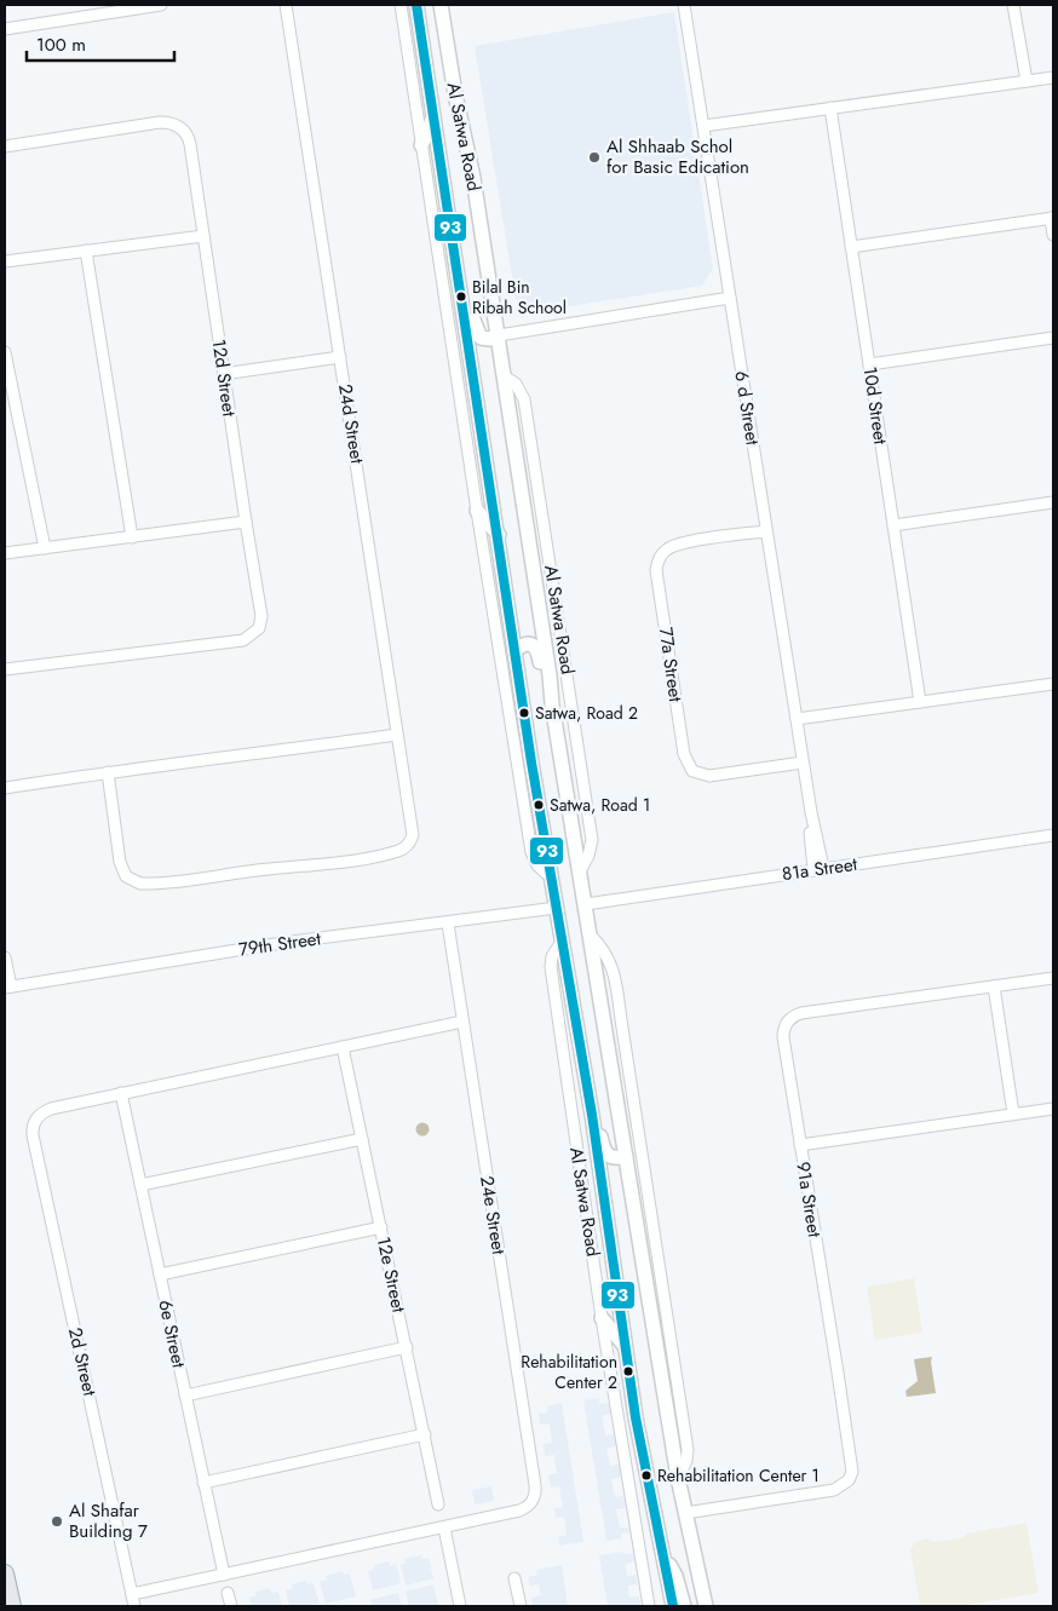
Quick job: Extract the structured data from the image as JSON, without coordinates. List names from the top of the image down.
{
  "streets": {
    "main road": ["Al Satwa Road"],
    "street": [
      "12d Street",
      "10d Street",
      "6 d Street",
      "24d Street",
      "77a Street",
      "81a Street",
      "79th Street",
      "91a Street",
      "24e Street",
      "12e Street",
      "6e Street",
      "2d Street"
    ]
  },
  "crossings": [
    ["Al Satwa Road", "81a Street"],
    ["Al Satwa Road", "79th Street"],
    ["Al Satwa Road", "91a Street"],
    ["6 d Street", "77a Street"],
    ["6 d Street", "81a Street"],
    ["79th Street", "24e Street"],
    ["6e Street", "2d Street"]
  ],
  "places": [
    "Al Shhaab Schol for Basic Edication",
    "Bilal Bin Ribah School",
    "Satwa, Road 2",
    "Satwa, Road 1",
    "Rehabilitation Center 2",
    "Rehabilitation Center 1",
    "Al Shafar Building 7"
  ],
  "lines": ["transit line 93"],
  "scale_bar": "100 m"
}
